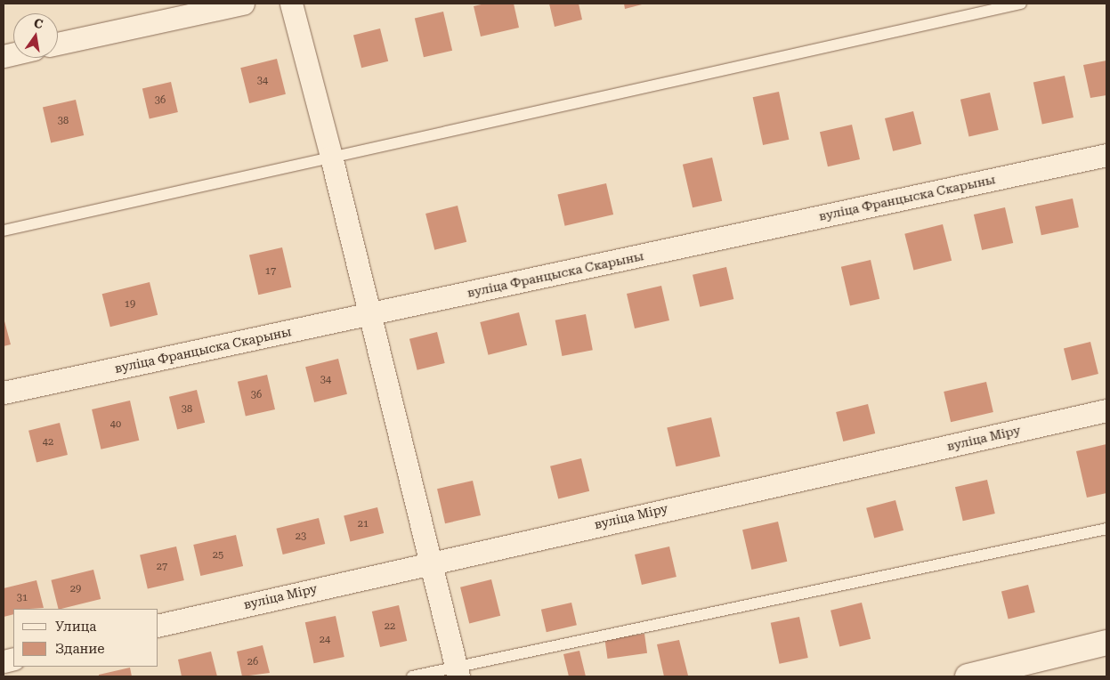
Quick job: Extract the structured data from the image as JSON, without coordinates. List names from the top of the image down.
{
  "streets": {
    "street": ["вуліца Францыска Скарыны", "вуліца Міру"]
  },
  "house_numbers": [
    "34",
    "36",
    "38",
    "17",
    "19",
    "34",
    "36",
    "38",
    "40",
    "42",
    "21",
    "23",
    "25",
    "27",
    "29",
    "31",
    "22",
    "24",
    "26"
  ],
  "legend": ["Улица", "Здание"],
  "north": "top"
}
